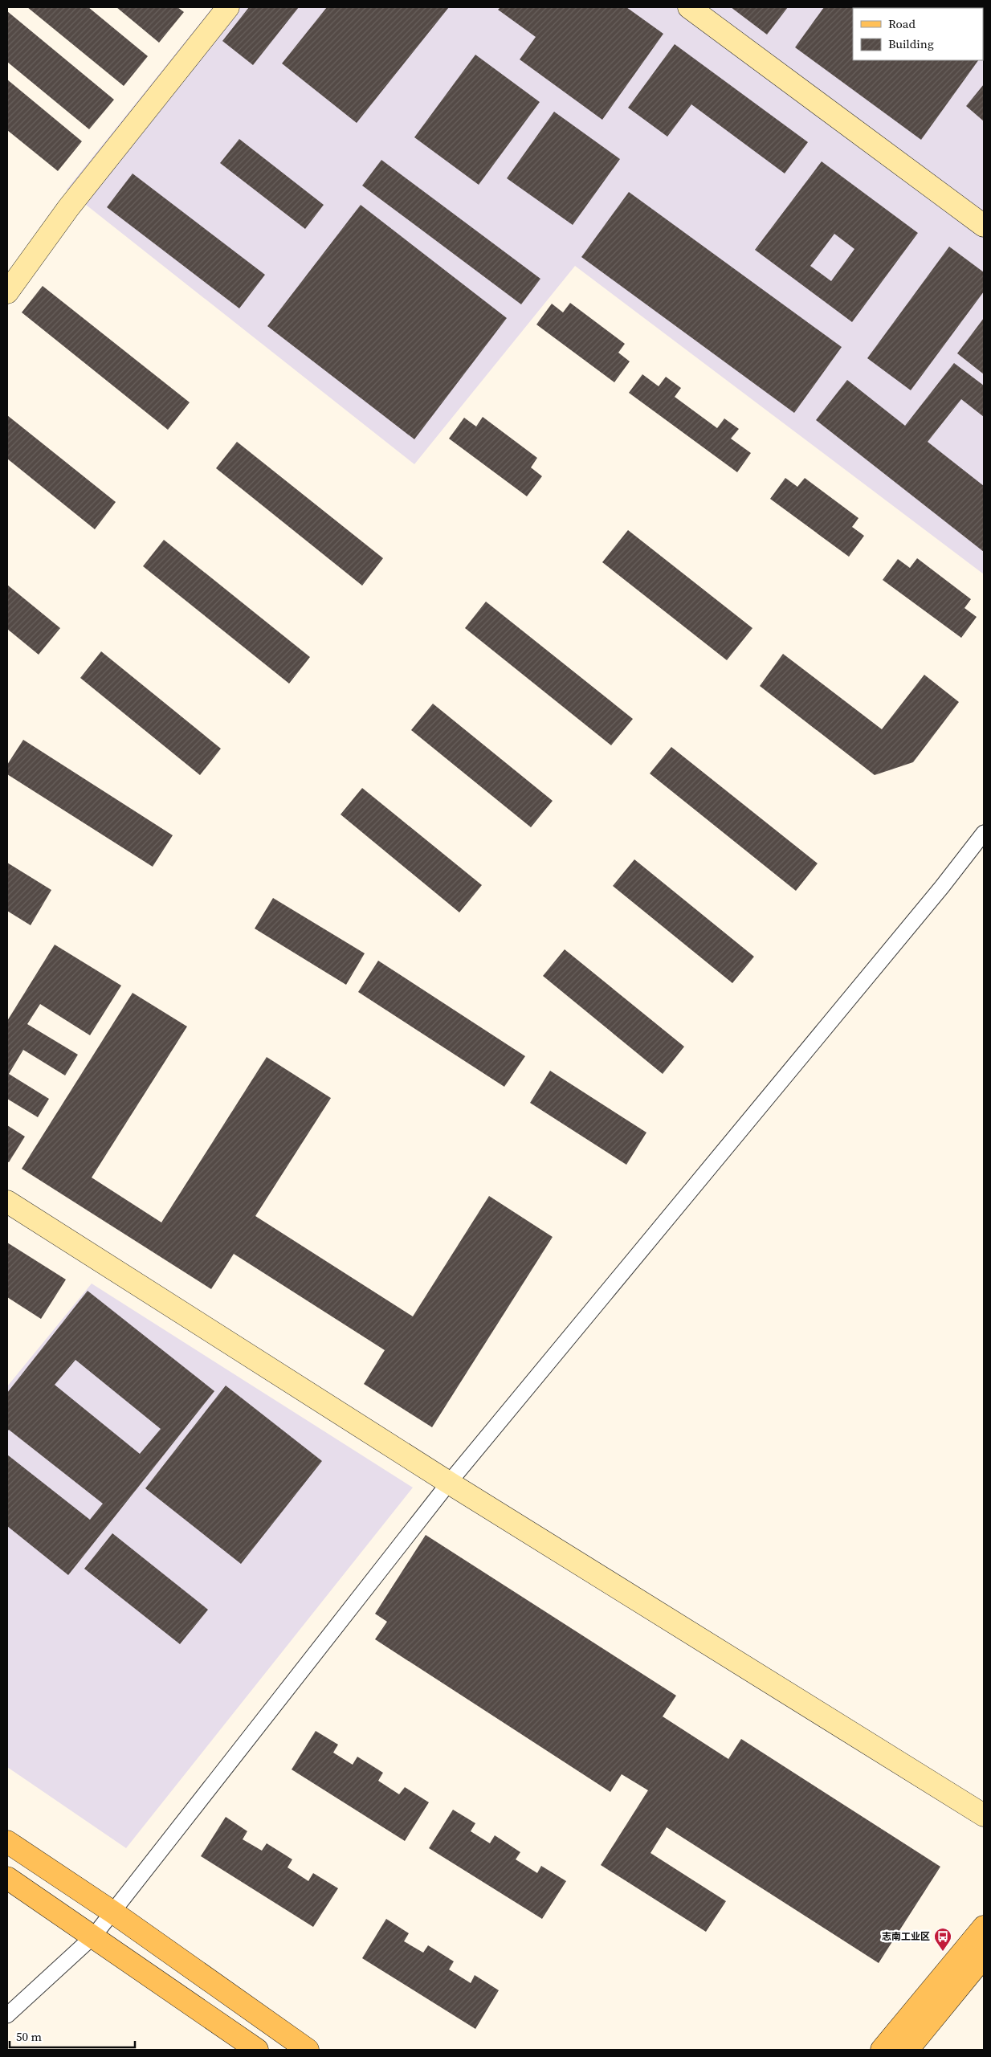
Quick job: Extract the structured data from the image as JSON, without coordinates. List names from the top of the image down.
{
  "places": {
    "bus stop": ["志南工业区"]
  },
  "legend": ["Road", "Building"],
  "scale_bar": "50 m"
}
